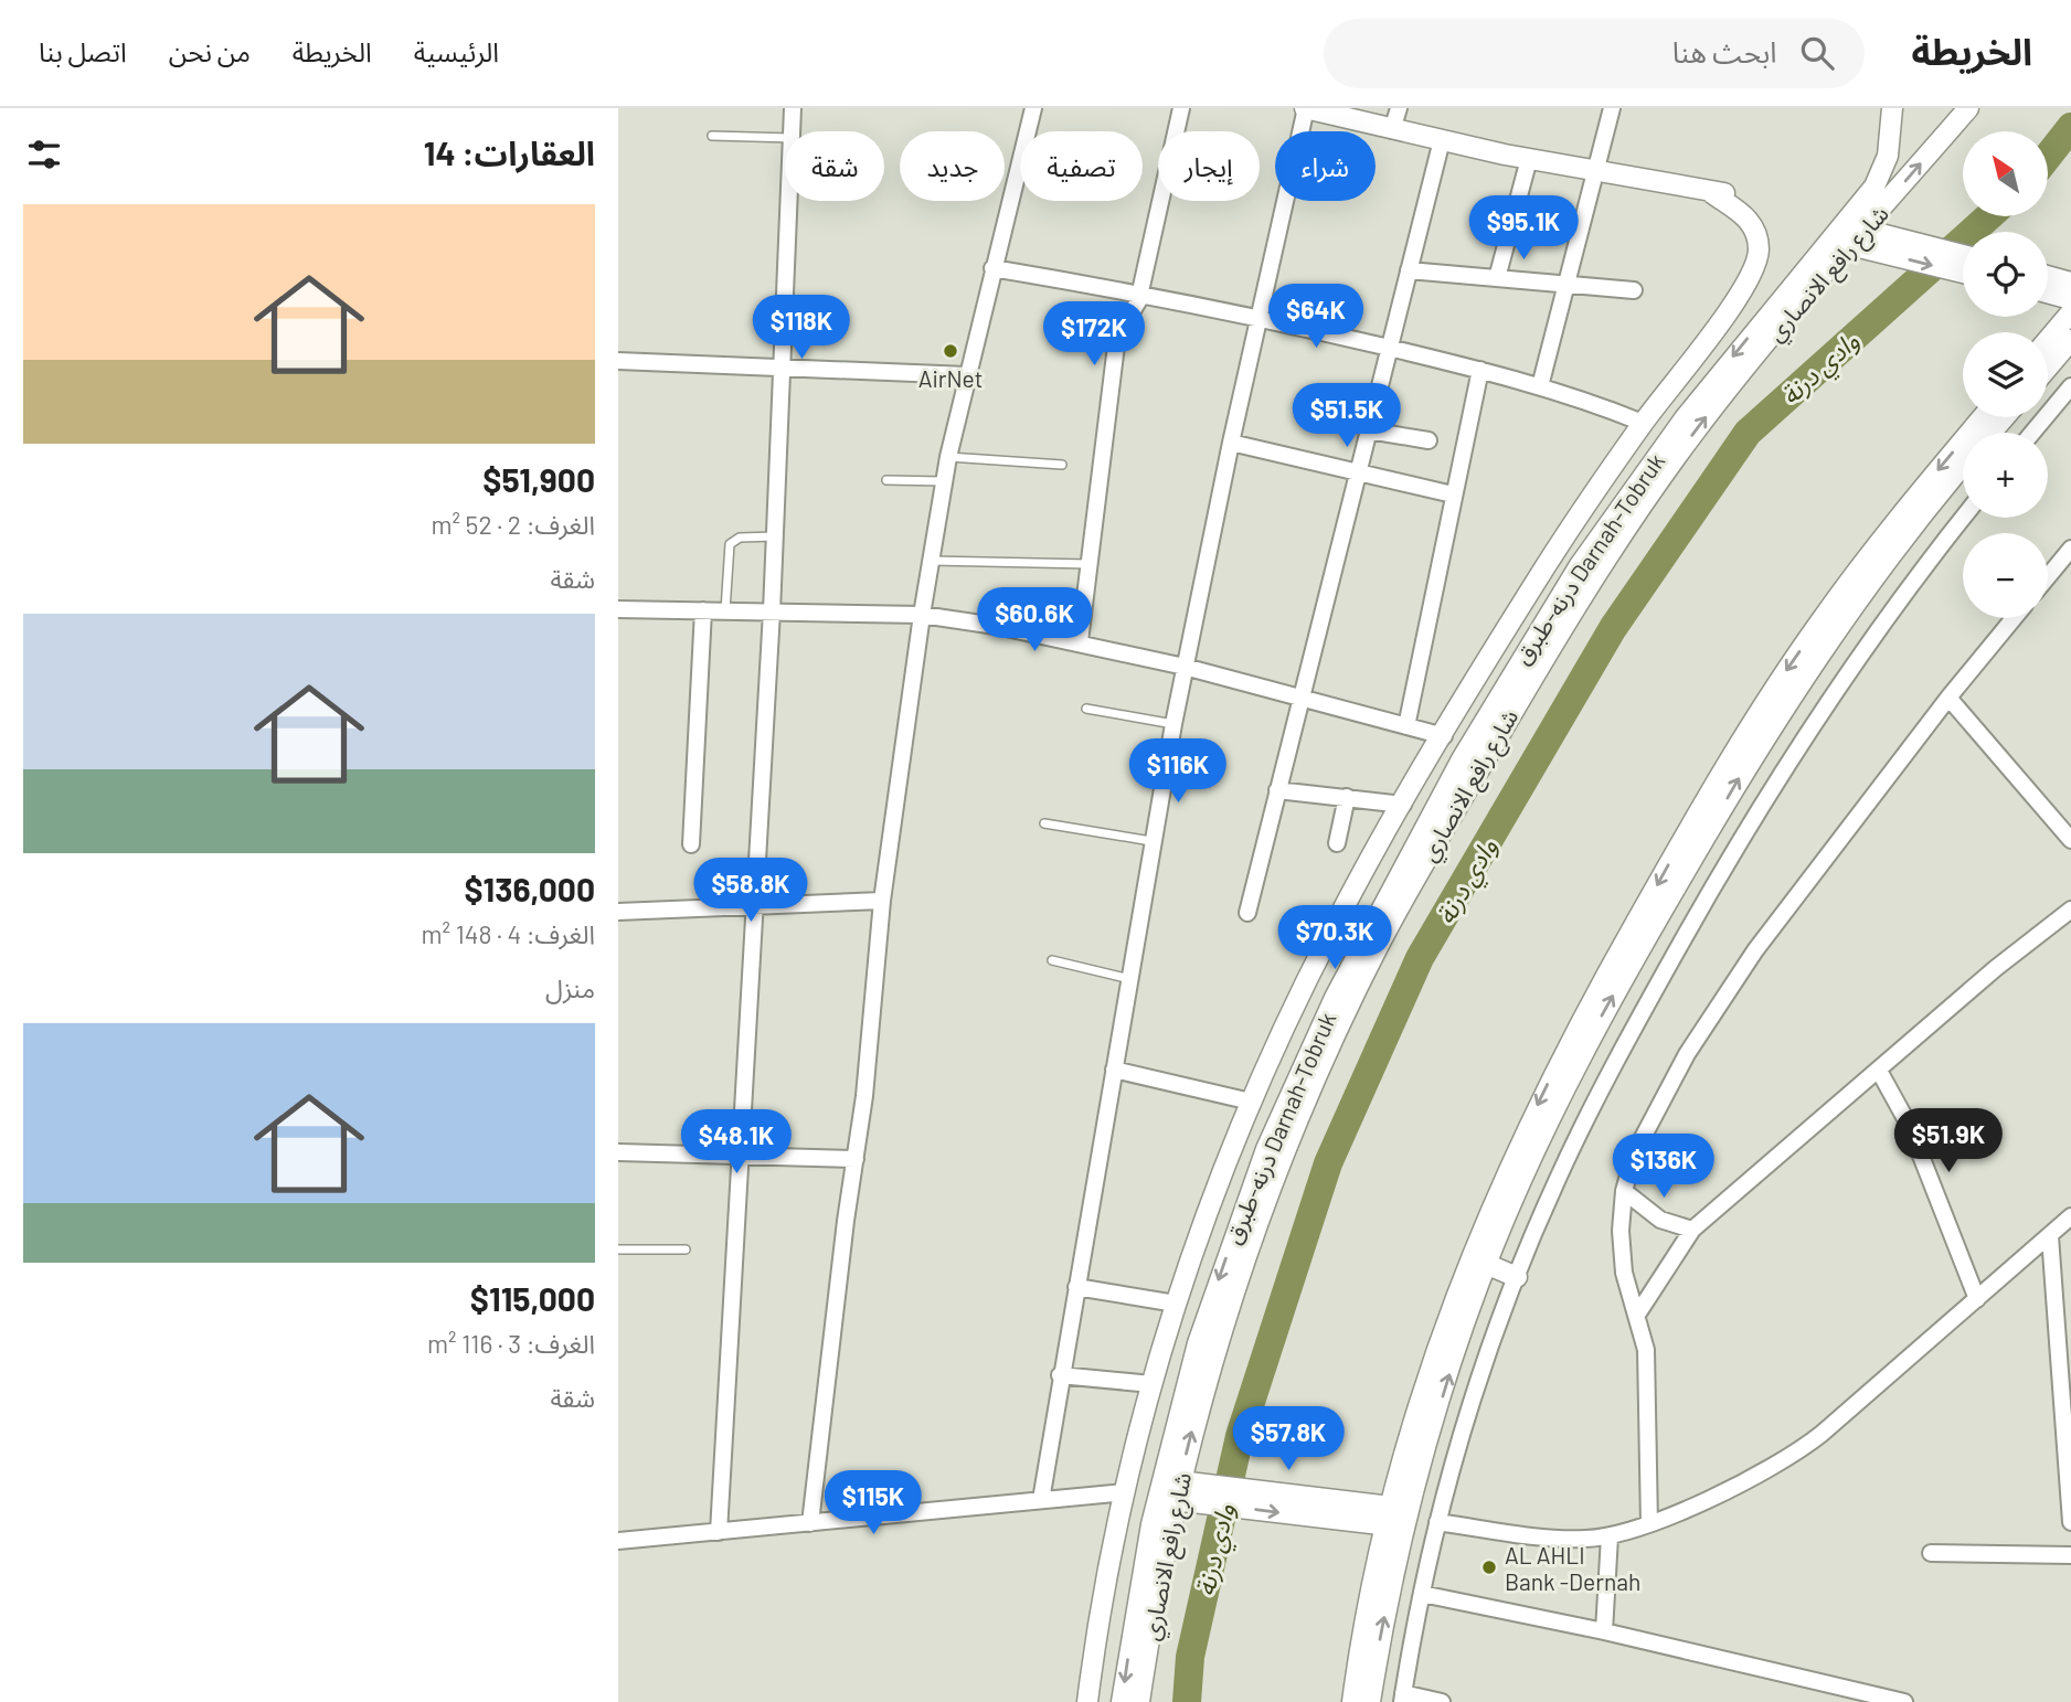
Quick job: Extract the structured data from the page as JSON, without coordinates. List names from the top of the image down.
{
  "streets": {
    "street": ["شارع رافع الانصاري", "درنه-طبرق Darnah-Tobruk"]
  },
  "crossings": [
    ["شارع رافع الانصاري", "درنه-طبرق Darnah-Tobruk"]
  ],
  "water": ["وادي درنة"],
  "places": ["AirNet", "AL AHLI Bank -Dernah"],
  "north": "top left",
  "page": {
    "header": "الخريطة",
    "search": "ابحث هنا",
    "nav": [
      "الرئيسية",
      "الخريطة",
      "من نحن",
      "اتصل بنا"
    ],
    "heading": "العقارات: 14",
    "map_buttons": ["+", "−"],
    "chip": [
      "شراء",
      "إيجار",
      "تصفية",
      "جديد",
      "شقة"
    ],
    "price": [
      "$95.1K",
      "$64K",
      "$118K",
      "$172K",
      "$51.5K",
      "$60.6K",
      "$116K",
      "$58.8K",
      "$70.3K",
      "$51.9K",
      "$48.1K",
      "$136K",
      "$57.8K",
      "$115K"
    ],
    "list": [
      {
        "name": "$51,900",
        "note": "الغرف: 2 · 52 m² · شقة"
      },
      {
        "name": "$136,000",
        "note": "الغرف: 4 · 148 m² · منزل"
      },
      {
        "name": "$115,000",
        "note": "الغرف: 3 · 116 m² · شقة"
      }
    ]
  }
}
